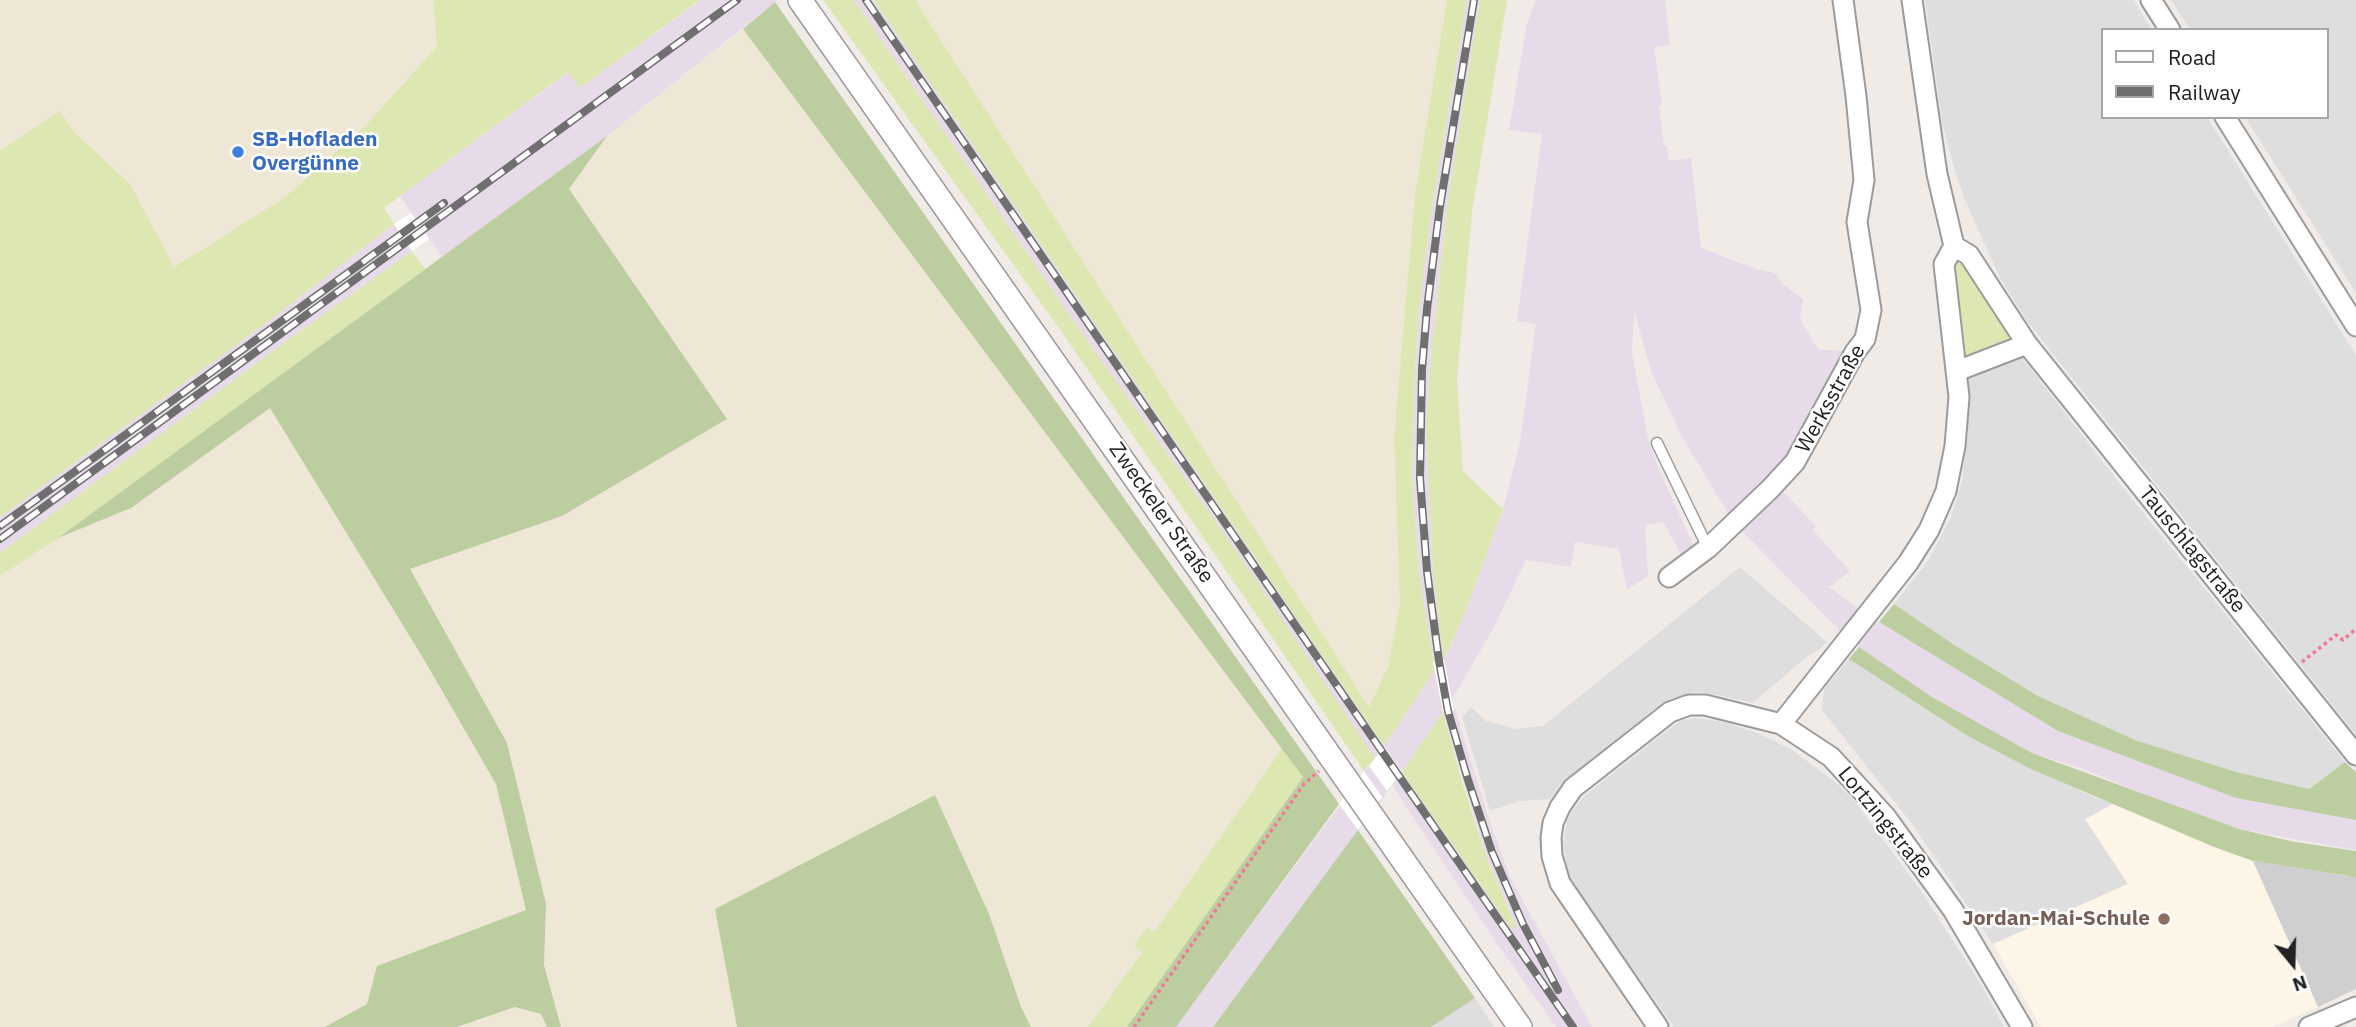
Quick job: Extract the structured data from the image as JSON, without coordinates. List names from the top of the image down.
{
  "streets": {
    "street": [
      "Werksstraße",
      "Zweckeler Straße",
      "Tauschlagstraße",
      "Lortzingstraße"
    ]
  },
  "places": ["SB-Hofladen Overgünne", "Jordan-Mai-Schule"],
  "legend": ["Road", "Railway"],
  "north": "bottom"
}
